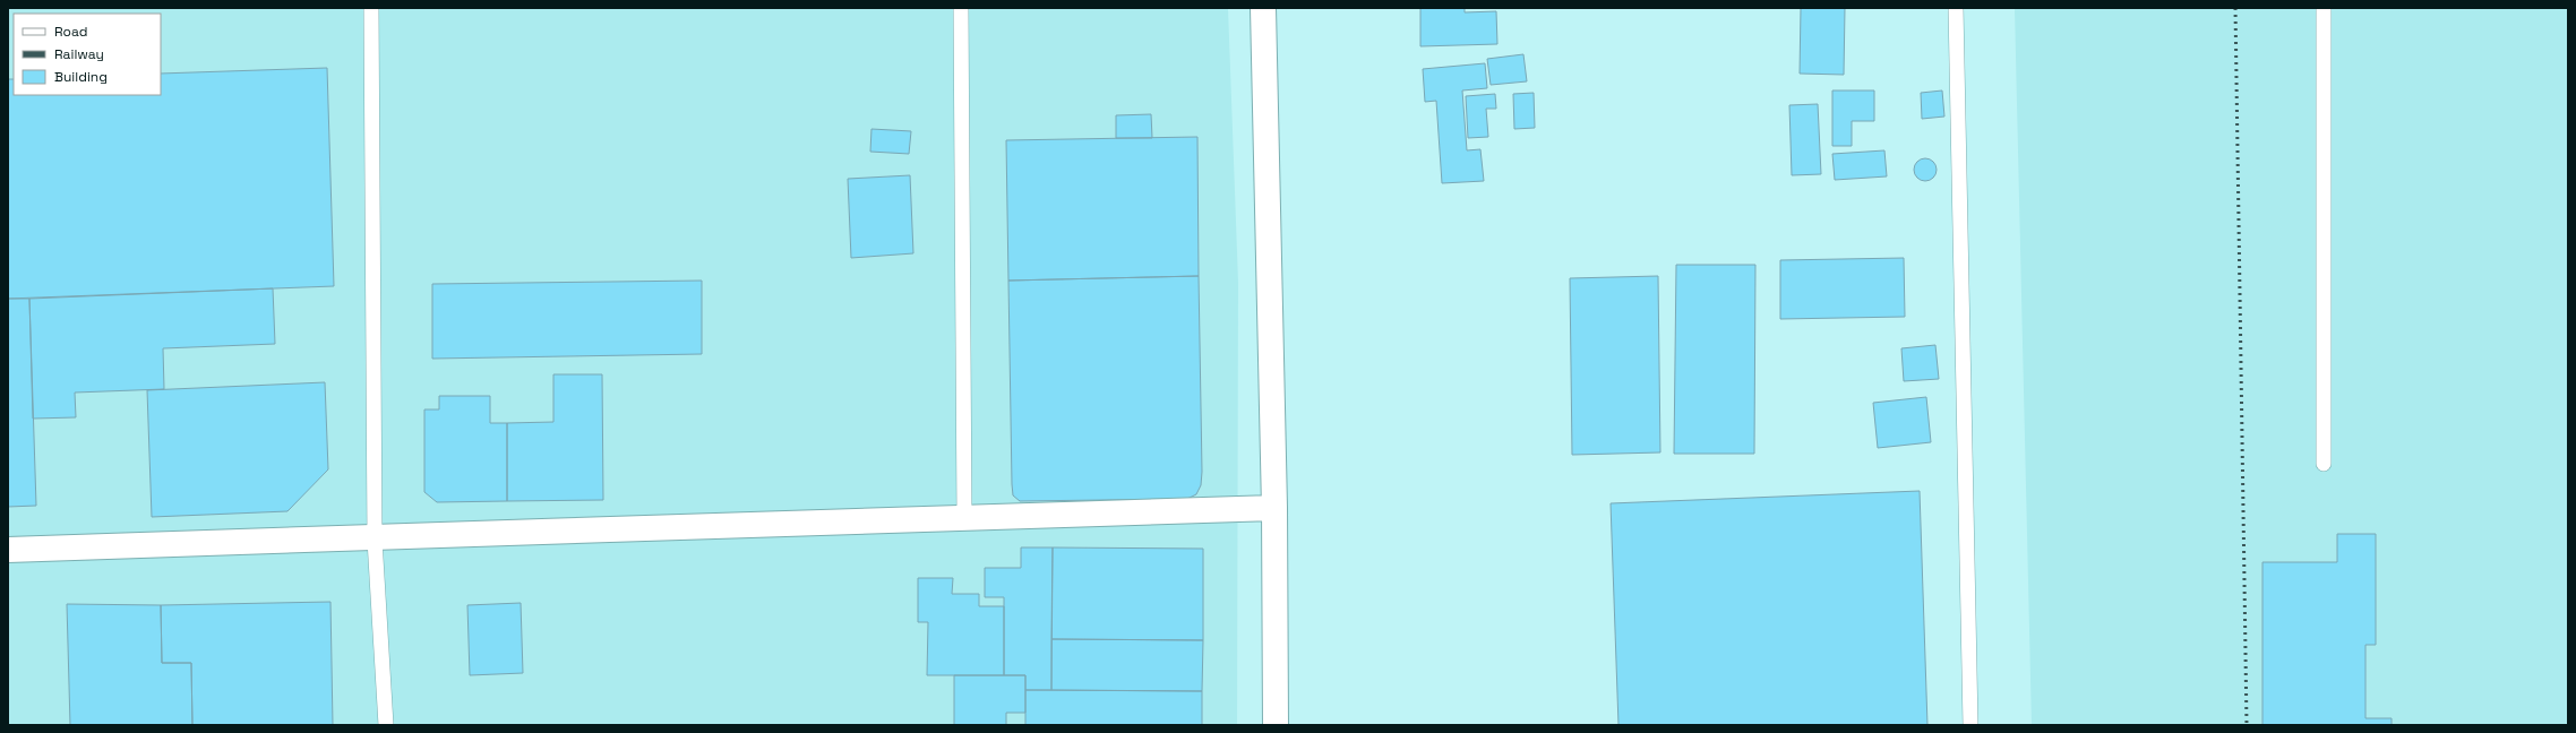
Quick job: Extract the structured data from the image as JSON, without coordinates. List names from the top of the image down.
{
  "legend": ["Road", "Railway", "Building"]
}
